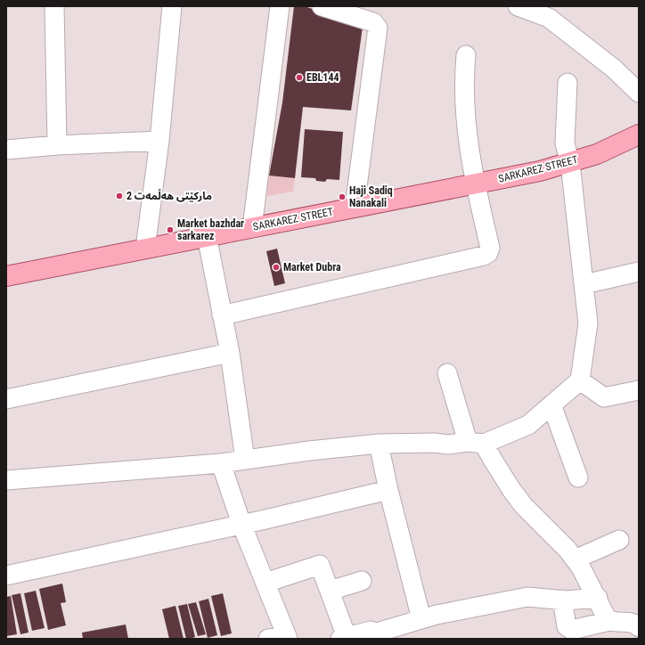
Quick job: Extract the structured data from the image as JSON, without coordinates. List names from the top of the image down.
{
  "streets": {
    "main road": ["SARKAREZ STREET"]
  },
  "places": [
    "EBL144",
    "مارکێتی هەڵمەت 2",
    "Haji Sadiq Nanakali",
    "Market bazhdar sarkarez",
    "Market Dubra"
  ]
}
